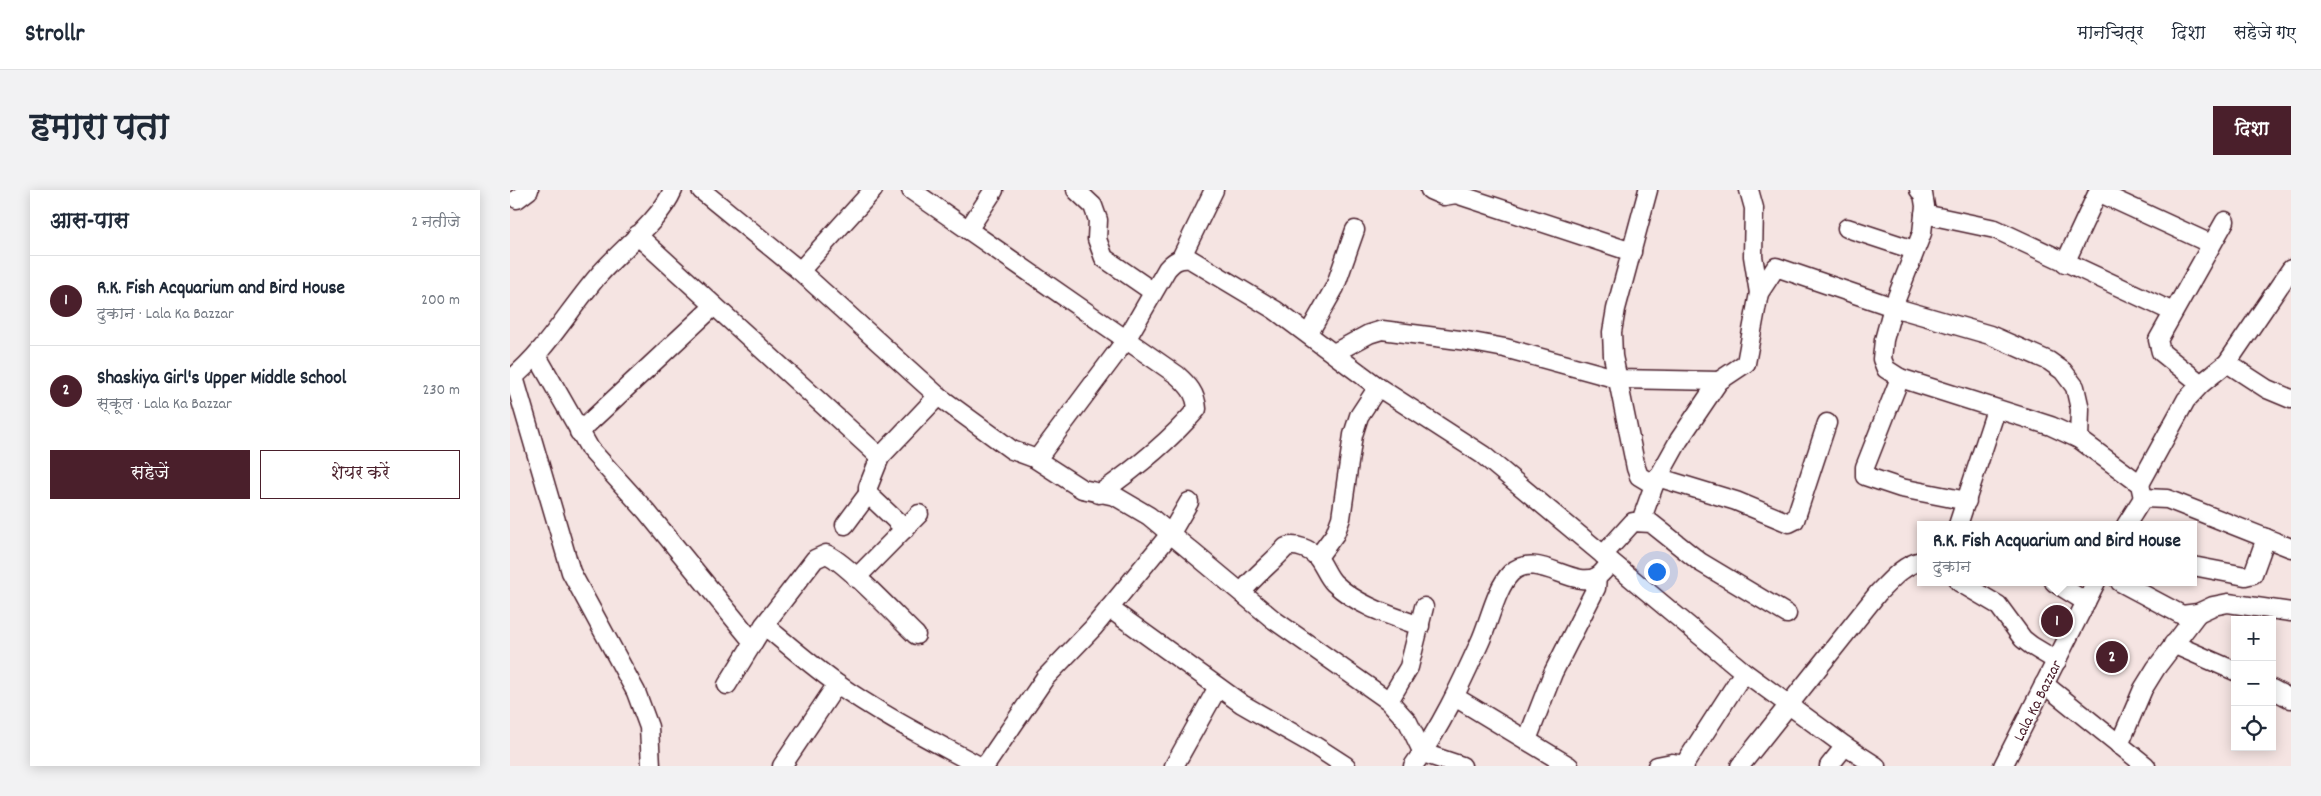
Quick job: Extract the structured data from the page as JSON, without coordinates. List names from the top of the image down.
{
  "streets": {
    "street": ["Lala Ka Bazzar"]
  },
  "page": {
    "header": "Strollr",
    "nav": ["मानचित्र", "दिशा", "सहेजे गए"],
    "title": "हमारा पता",
    "buttons": [
      "दिशा",
      ["सहेजें", "शेयर करें"]
    ],
    "heading": ["आस-पास", "2 नतीजे"],
    "list": [
      {
        "mark": "1",
        "name": "R.K. Fish Acquarium and Bird House",
        "note": "दुकान · Lala Ka Bazzar",
        "value": "200 m"
      },
      {
        "mark": "2",
        "name": "Shaskiya Girl's Upper Middle School",
        "note": "स्कूल · Lala Ka Bazzar",
        "value": "230 m"
      }
    ],
    "popup": ["R.K. Fish Acquarium and Bird House", "दुकान"],
    "pins": ["1", "2"],
    "map_buttons": ["+", "−"]
  }
}
